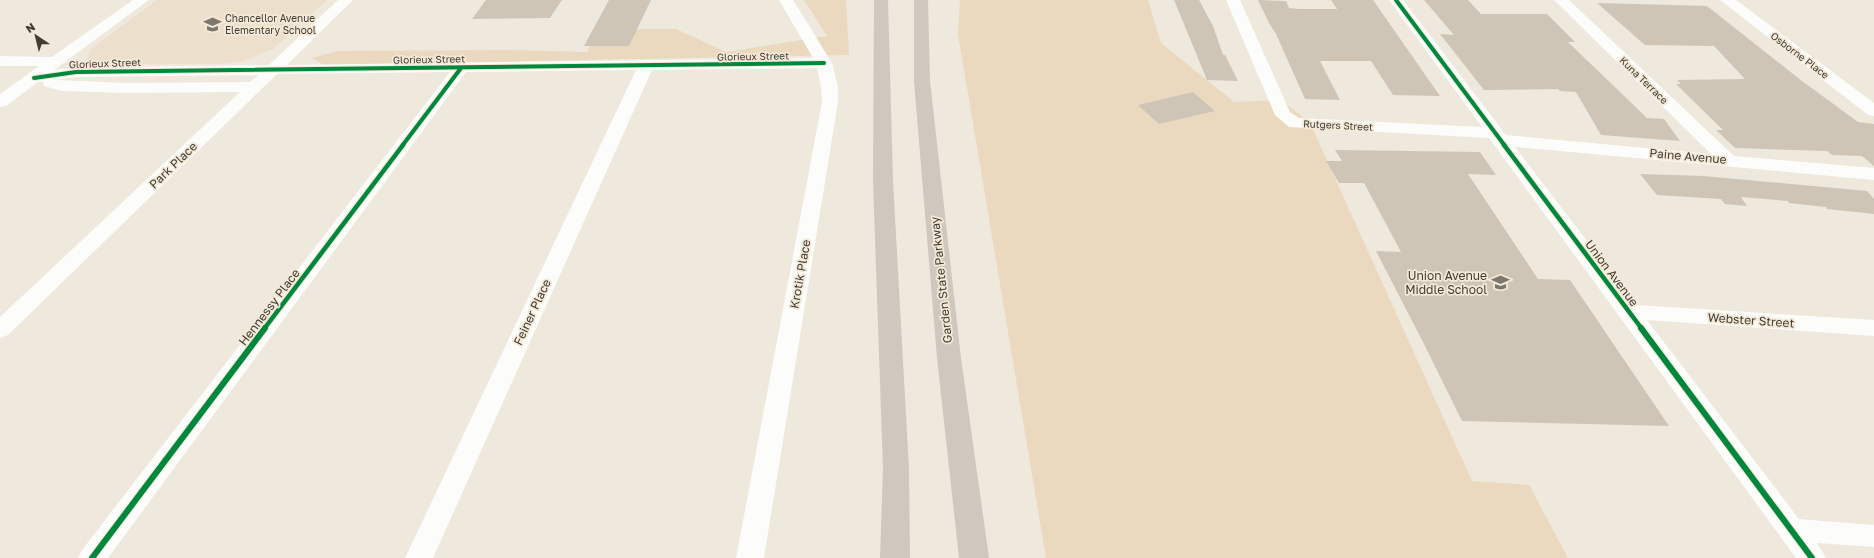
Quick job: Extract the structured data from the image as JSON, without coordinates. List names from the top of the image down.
{
  "streets": {
    "highway": ["Garden State Parkway"],
    "street": [
      "Osborne Place",
      "Glorieux Street",
      "Kuna Terrace",
      "Rutgers Street",
      "Paine Avenue",
      "Park Place",
      "Union Avenue",
      "Krotik Place",
      "Hennessy Place",
      "Feiner Place",
      "Webster Street"
    ]
  },
  "crossings": [
    ["Glorieux Street", "Park Place"],
    ["Glorieux Street", "Krotik Place"],
    ["Glorieux Street", "Hennessy Place"],
    ["Glorieux Street", "Feiner Place"],
    ["Kuna Terrace", "Paine Avenue"],
    ["Rutgers Street", "Paine Avenue"],
    ["Rutgers Street", "Union Avenue"],
    ["Paine Avenue", "Union Avenue"],
    ["Union Avenue", "Webster Street"]
  ],
  "places": {
    "school or university": ["Chancellor Avenue Elementary School", "Union Avenue Middle School"]
  },
  "north": "top left"
}
